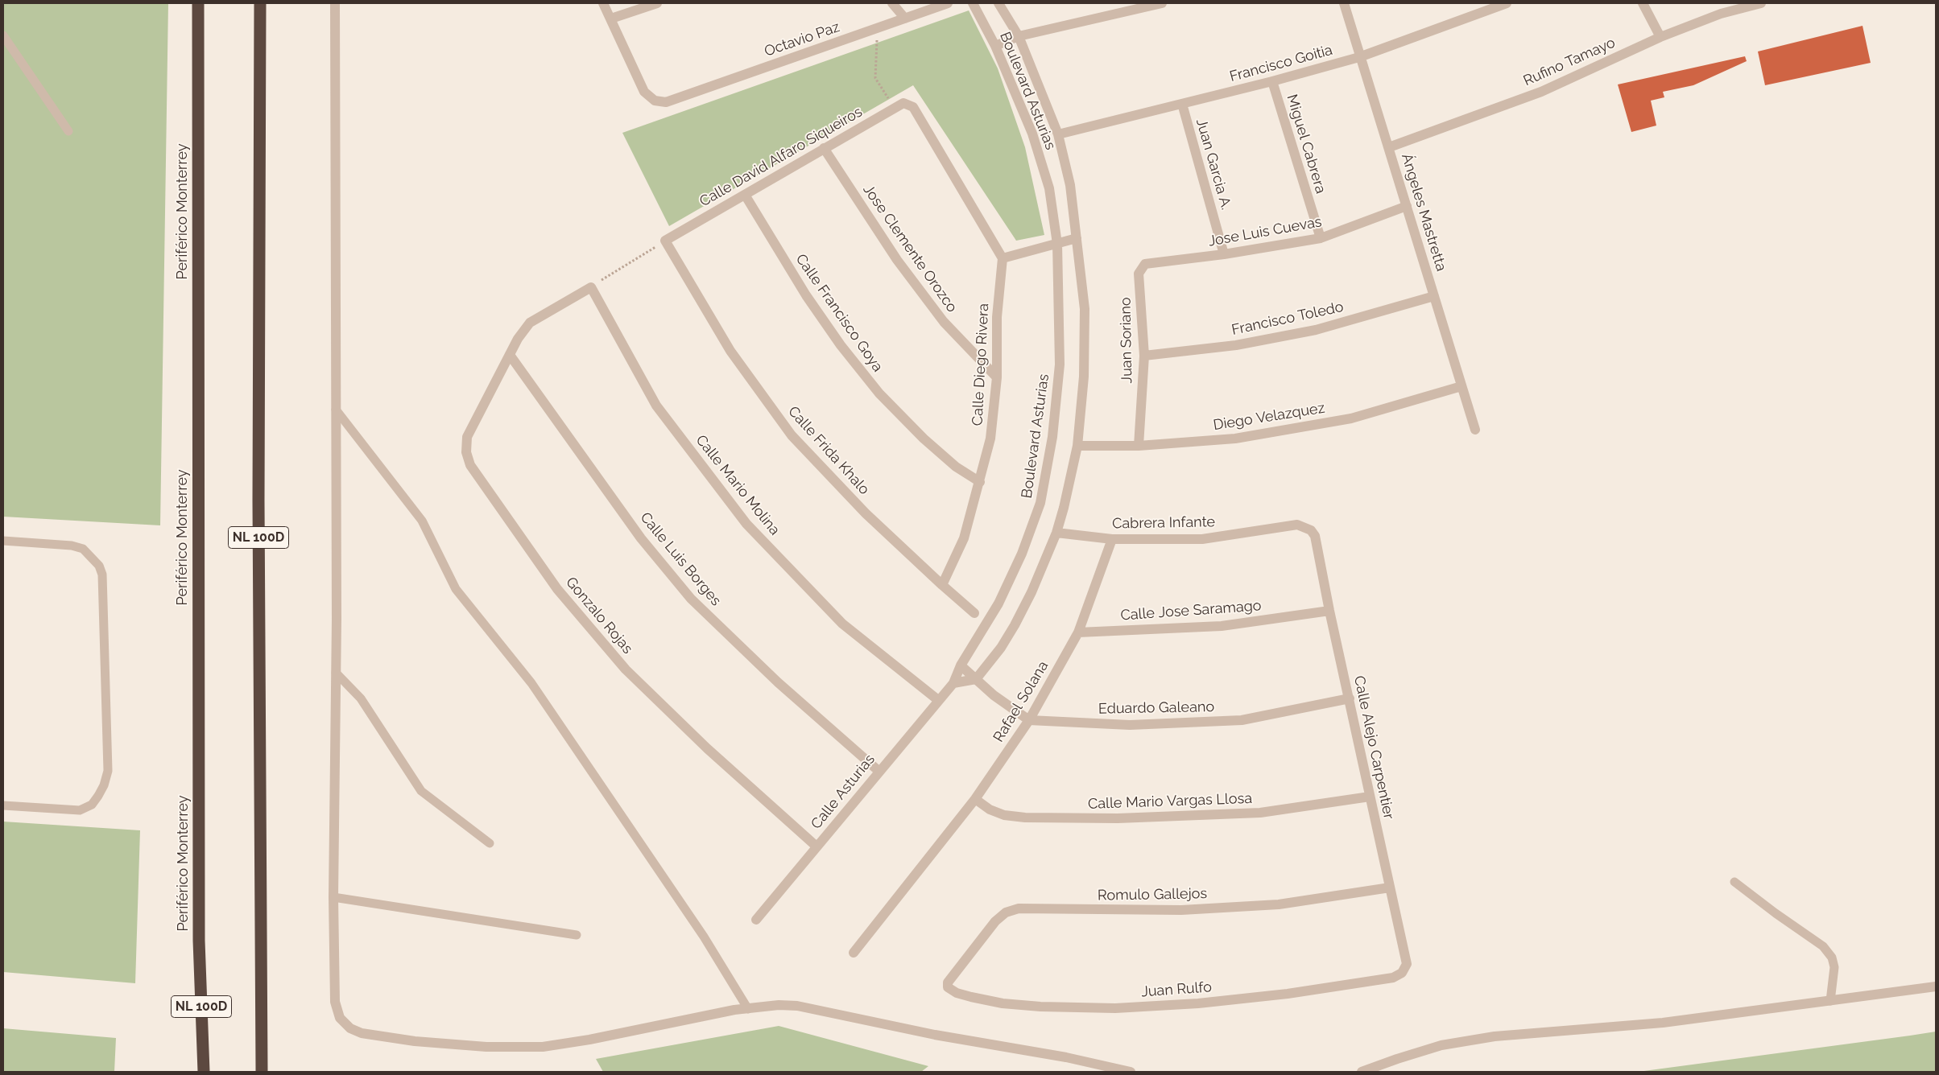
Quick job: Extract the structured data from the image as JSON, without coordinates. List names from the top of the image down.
{
  "streets": {
    "highway": ["Periférico Monterrey", "NL 100D"],
    "street": [
      "Octavio Paz",
      "Rufino Tamayo",
      "Francisco Goitia",
      "Boulevard Asturias",
      "Miguel Cabrera",
      "Calle David Alfaro Siqueiros",
      "Juan Garcia A.",
      "Ángeles Mastretta",
      "Jose Luis Cuevas",
      "Jose Clemente Orozco",
      "Calle Francisco Goya",
      "Francisco Toledo",
      "Juan Soriano",
      "Calle Diego Rivera",
      "Diego Velazquez",
      "Calle Frida Khalo",
      "Calle Mario Molina",
      "Cabrera Infante",
      "Calle Luis Borges",
      "Calle Jose Saramago",
      "Gonzalo Rojas",
      "Rafael Solana",
      "Eduardo Galeano",
      "Calle Alejo Carpentier",
      "Calle Asturias",
      "Calle Mario Vargas Llosa",
      "Romulo Gallejos",
      "Juan Rulfo"
    ]
  },
  "crossings": [
    ["Rufino Tamayo", "Ángeles Mastretta"],
    ["Francisco Goitia", "Boulevard Asturias"],
    ["Francisco Goitia", "Miguel Cabrera"],
    ["Francisco Goitia", "Juan Garcia A."],
    ["Francisco Goitia", "Ángeles Mastretta"],
    ["Boulevard Asturias", "Diego Velazquez"],
    ["Boulevard Asturias", "Cabrera Infante"],
    ["Boulevard Asturias", "Calle Asturias"],
    ["Miguel Cabrera", "Jose Luis Cuevas"],
    ["Calle David Alfaro Siqueiros", "Jose Clemente Orozco"],
    ["Calle David Alfaro Siqueiros", "Calle Francisco Goya"],
    ["Calle David Alfaro Siqueiros", "Calle Diego Rivera"],
    ["Calle David Alfaro Siqueiros", "Calle Frida Khalo"],
    ["Juan Garcia A.", "Jose Luis Cuevas"],
    ["Ángeles Mastretta", "Jose Luis Cuevas"],
    ["Ángeles Mastretta", "Francisco Toledo"],
    ["Ángeles Mastretta", "Diego Velazquez"],
    ["Jose Luis Cuevas", "Juan Soriano"],
    ["Jose Clemente Orozco", "Calle Diego Rivera"],
    ["Calle Francisco Goya", "Calle Diego Rivera"],
    ["Francisco Toledo", "Juan Soriano"],
    ["Juan Soriano", "Diego Velazquez"],
    ["Calle Diego Rivera", "Calle Frida Khalo"],
    ["Calle Mario Molina", "Gonzalo Rojas"],
    ["Calle Mario Molina", "Calle Asturias"],
    ["Cabrera Infante", "Rafael Solana"],
    ["Cabrera Infante", "Calle Alejo Carpentier"],
    ["Calle Luis Borges", "Gonzalo Rojas"],
    ["Calle Luis Borges", "Calle Asturias"],
    ["Calle Jose Saramago", "Rafael Solana"],
    ["Calle Jose Saramago", "Calle Alejo Carpentier"],
    ["Gonzalo Rojas", "Calle Asturias"],
    ["Rafael Solana", "Eduardo Galeano"],
    ["Rafael Solana", "Calle Mario Vargas Llosa"],
    ["Eduardo Galeano", "Calle Alejo Carpentier"],
    ["Calle Alejo Carpentier", "Calle Mario Vargas Llosa"],
    ["Calle Alejo Carpentier", "Romulo Gallejos"],
    ["Calle Alejo Carpentier", "Juan Rulfo"],
    ["Romulo Gallejos", "Juan Rulfo"]
  ]
}
